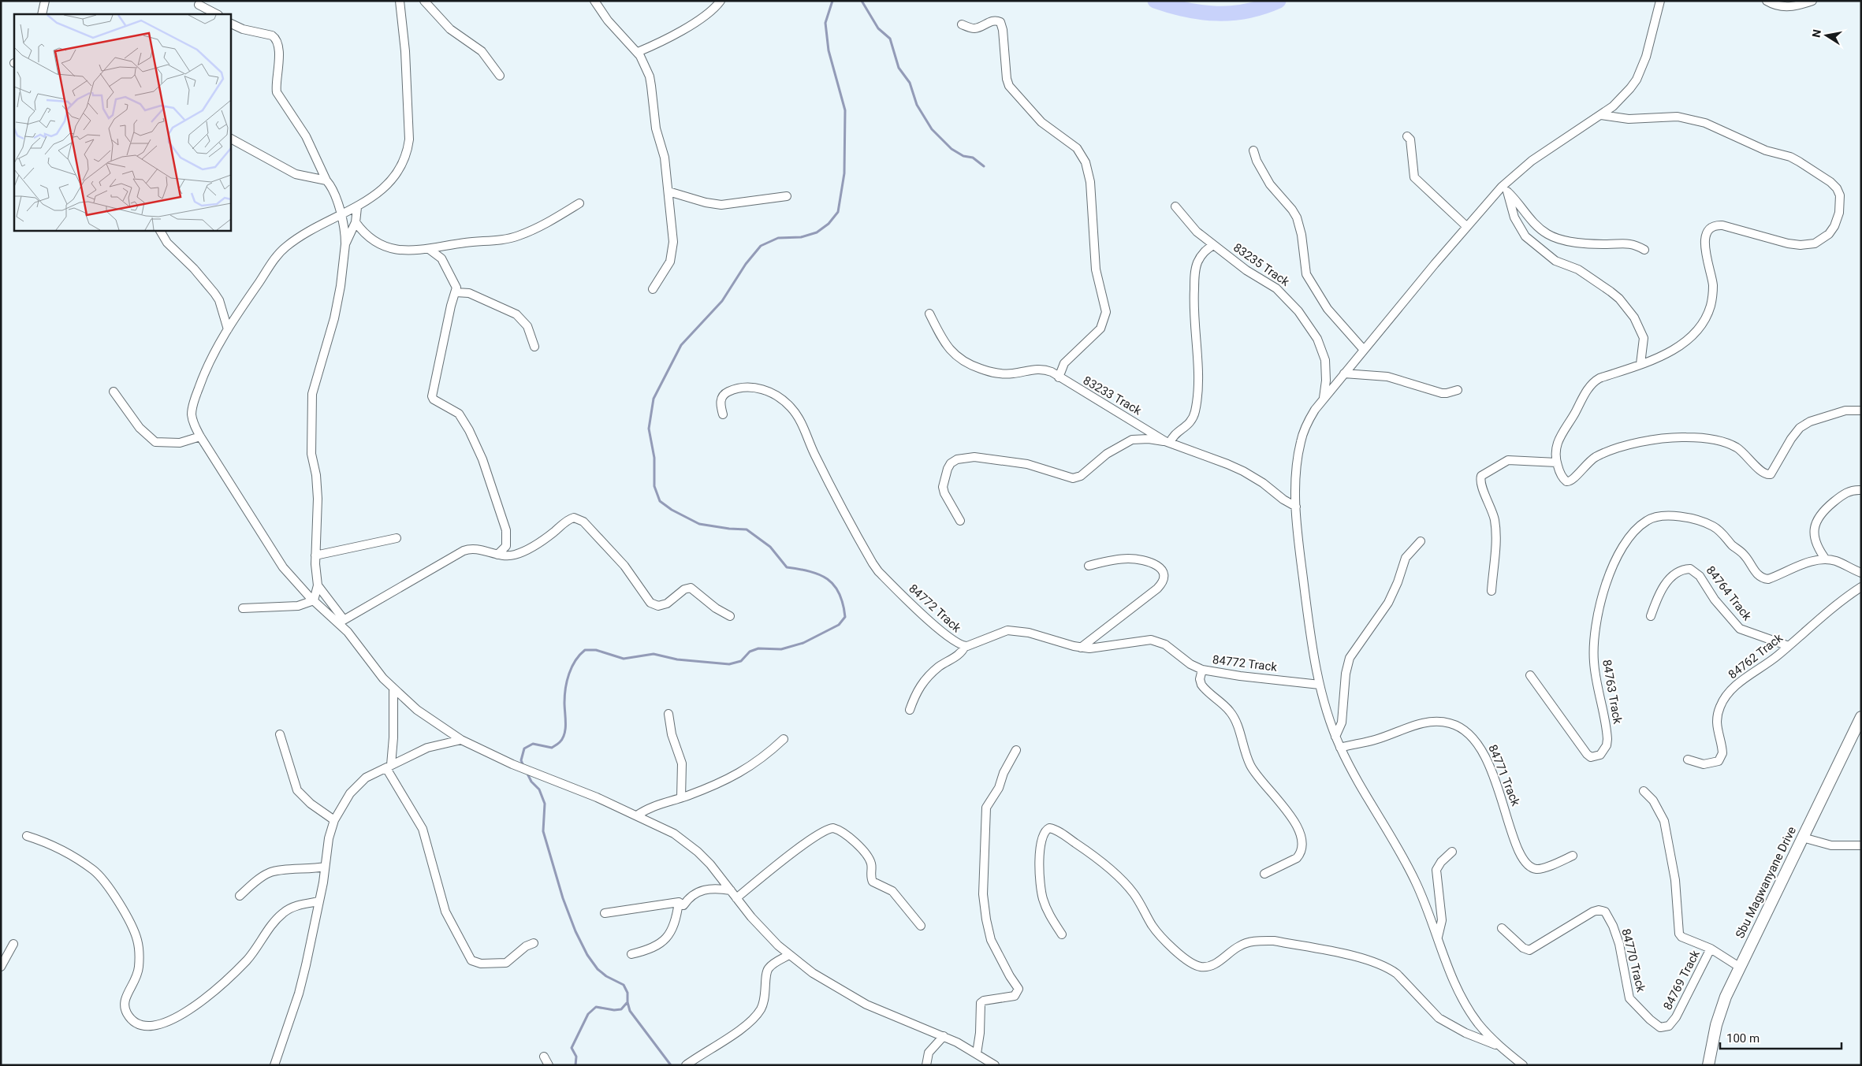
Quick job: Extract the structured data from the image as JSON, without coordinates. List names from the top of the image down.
{
  "streets": {
    "main road": ["Sbu Magwanyane Drive"],
    "street": [
      "83235 Track",
      "83233 Track",
      "84764 Track",
      "84772 Track",
      "84762 Track",
      "84763 Track",
      "84771 Track",
      "84770 Track",
      "84769 Track"
    ]
  },
  "crossings": [
    ["84764 Track", "84762 Track"],
    ["Sbu Magwanyane Drive", "84769 Track"],
    ["84770 Track", "84769 Track"]
  ],
  "scale_bar": "100 m",
  "north": "left"
}
